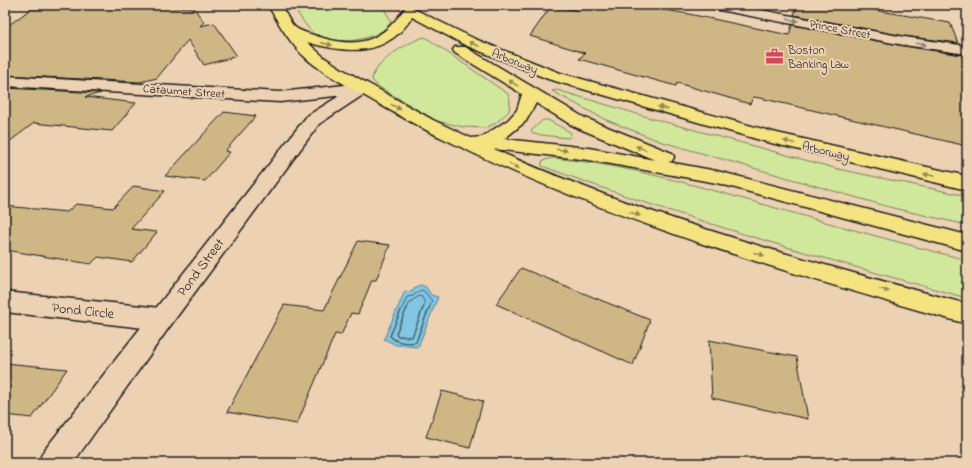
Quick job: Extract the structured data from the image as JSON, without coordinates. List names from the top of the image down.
{
  "streets": {
    "highway": ["Arborway"],
    "street": [
      "Prince Street",
      "Cataumet Street",
      "Pond Street",
      "Pond Circle"
    ]
  },
  "crossings": [
    ["Arborway", "Cataumet Street"],
    ["Arborway", "Pond Street"],
    ["Cataumet Street", "Pond Street"],
    ["Pond Street", "Pond Circle"]
  ],
  "one_way": ["Prince Street"],
  "places": {
    "office": ["Boston Banking Law"]
  }
}
